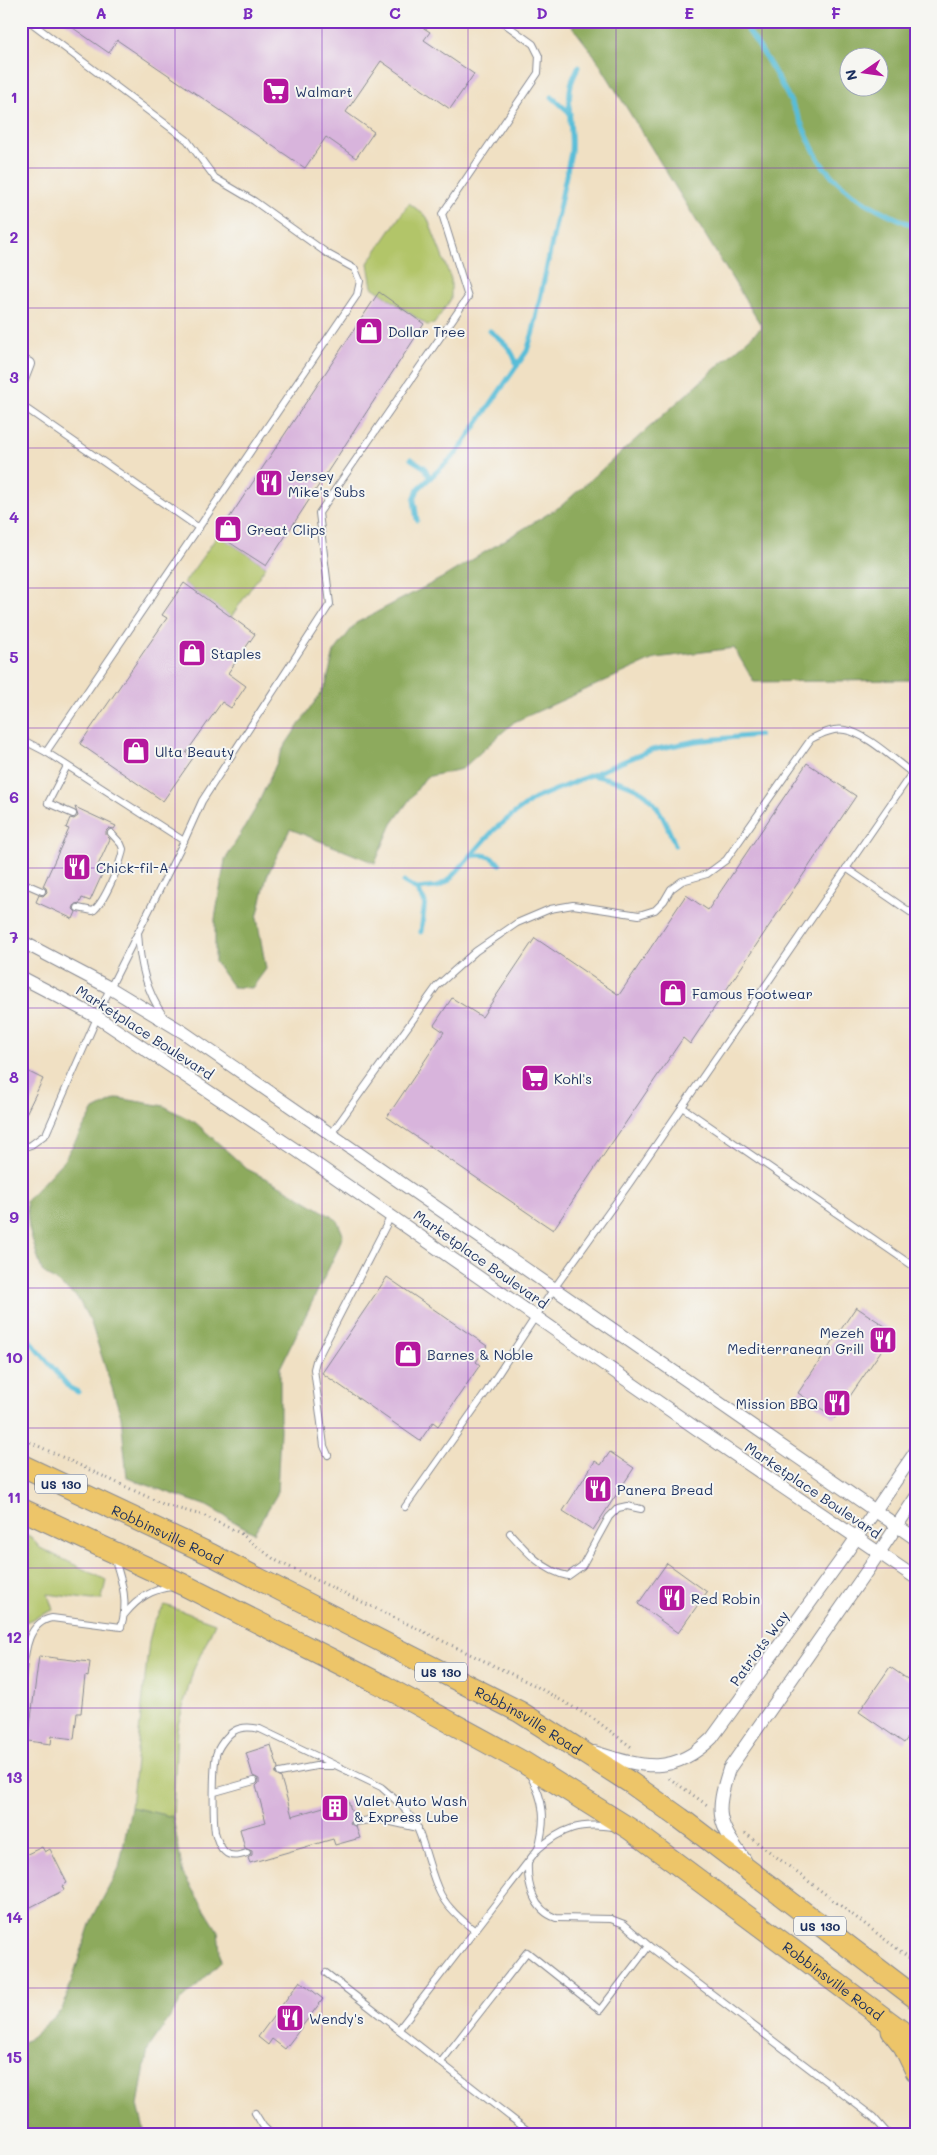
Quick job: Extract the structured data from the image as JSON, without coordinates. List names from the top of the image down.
{
  "streets": {
    "highway": ["US 130", "Robbinsville Road"],
    "street": ["Marketplace Boulevard", "Patriots Way"]
  },
  "crossings": [
    ["Marketplace Boulevard", "Patriots Way"],
    ["Robbinsville Road", "Patriots Way"]
  ],
  "places": {
    "supermarket": ["Walmart", "Kohl's"],
    "shop": [
      "Dollar Tree",
      "Great Clips",
      "Staples",
      "Ulta Beauty",
      "Famous Footwear",
      "Barnes & Noble"
    ],
    "restaurant": [
      "Jersey Mike's Subs",
      "Chick-fil-A",
      "Mezeh Mediterranean Grill",
      "Mission BBQ",
      "Panera Bread",
      "Red Robin",
      "Wendy's"
    ],
    "building": ["Valet Auto Wash & Express Lube"]
  },
  "north": "left",
  "grid": {
    "columns": [
      "A",
      "B",
      "C",
      "D",
      "E",
      "F"
    ],
    "rows": [
      "1",
      "2",
      "3",
      "4",
      "5",
      "6",
      "7",
      "8",
      "9",
      "10",
      "11",
      "12",
      "13",
      "14",
      "15"
    ]
  }
}
